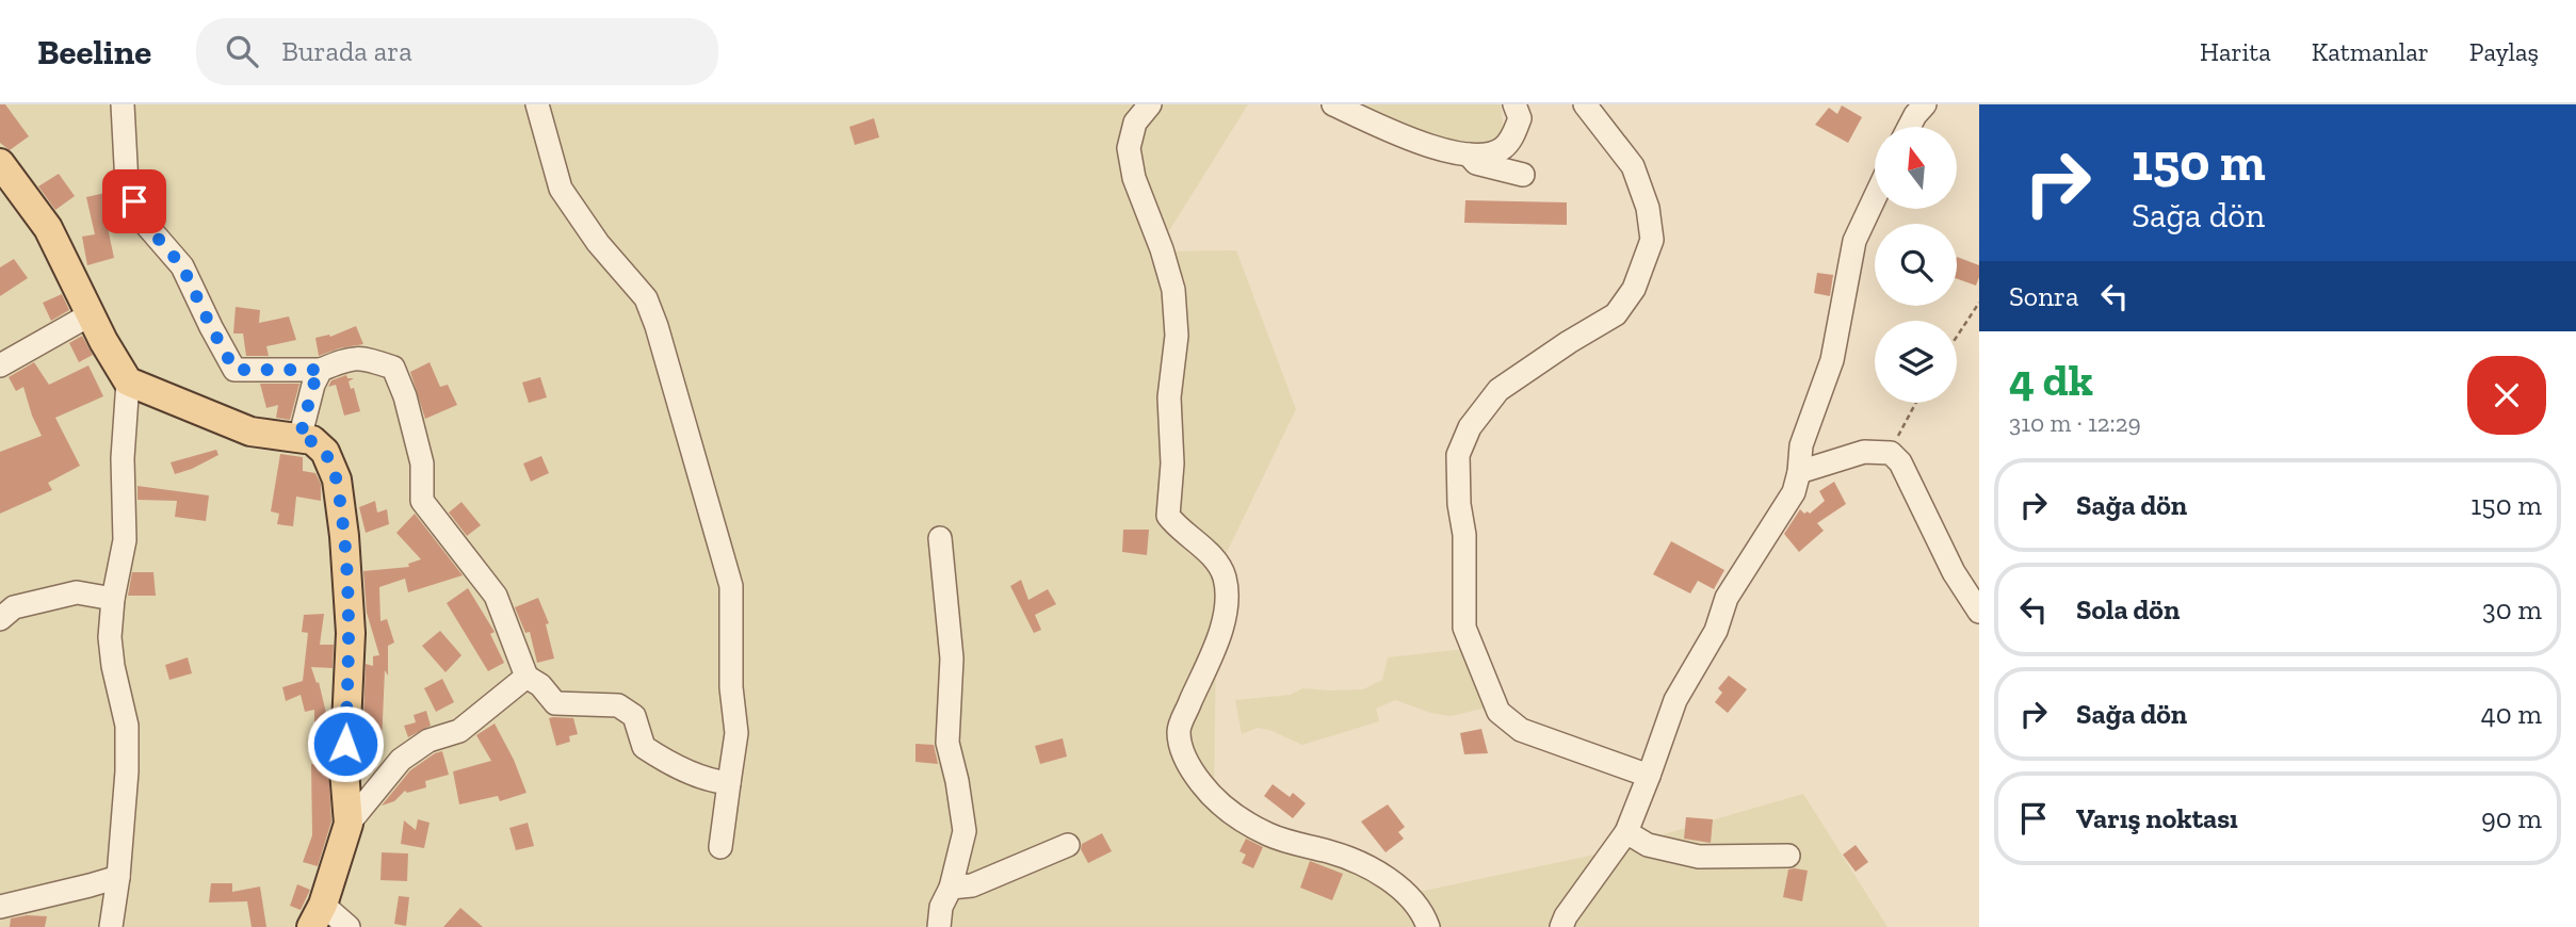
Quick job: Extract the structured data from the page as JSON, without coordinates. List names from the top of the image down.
{
  "north": "top",
  "page": {
    "header": "Beeline",
    "search": "Burada ara",
    "nav": ["Harita", "Katmanlar", "Paylaş"],
    "turn": ["150 m", "Sağa dön"],
    "then": "Sonra",
    "heading": ["4 dk", "310 m · 12:29"],
    "list": [
      {
        "name": "Sağa dön",
        "value": "150 m"
      },
      {
        "name": "Sola dön",
        "value": "30 m"
      },
      {
        "name": "Sağa dön",
        "value": "40 m"
      },
      {
        "name": "Varış noktası",
        "value": "90 m"
      }
    ]
  }
}
